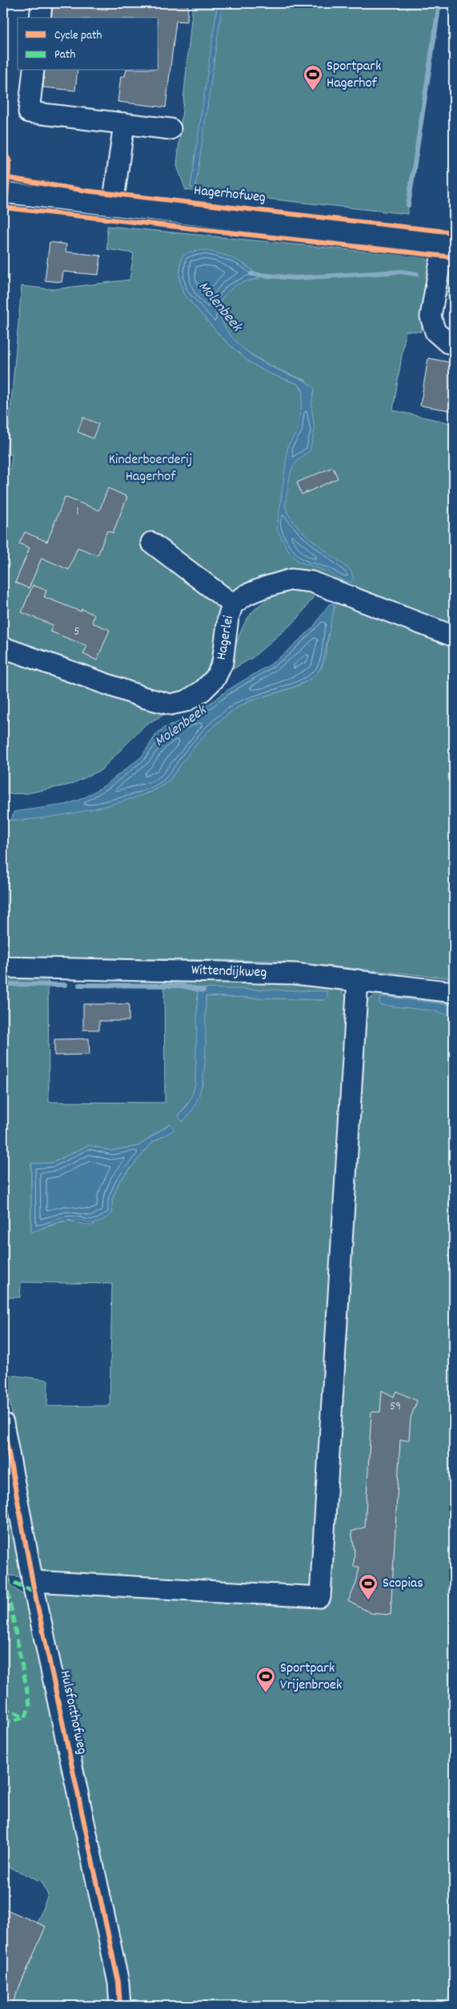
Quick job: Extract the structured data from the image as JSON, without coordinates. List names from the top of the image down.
{
  "streets": {
    "street": [
      "Hagerhofweg",
      "Hagerlei",
      "Wittendijkweg",
      "Hulsforthofweg"
    ]
  },
  "water": ["Molenbeek"],
  "parks": ["Kinderboerderij Hagerhof"],
  "places": {
    "sports": ["Sportpark Hagerhof", "Scopias", "Sportpark Vrijenbroek"]
  },
  "house_numbers": ["1", "5", "59"],
  "legend": ["Cycle path", "Path"]
}
